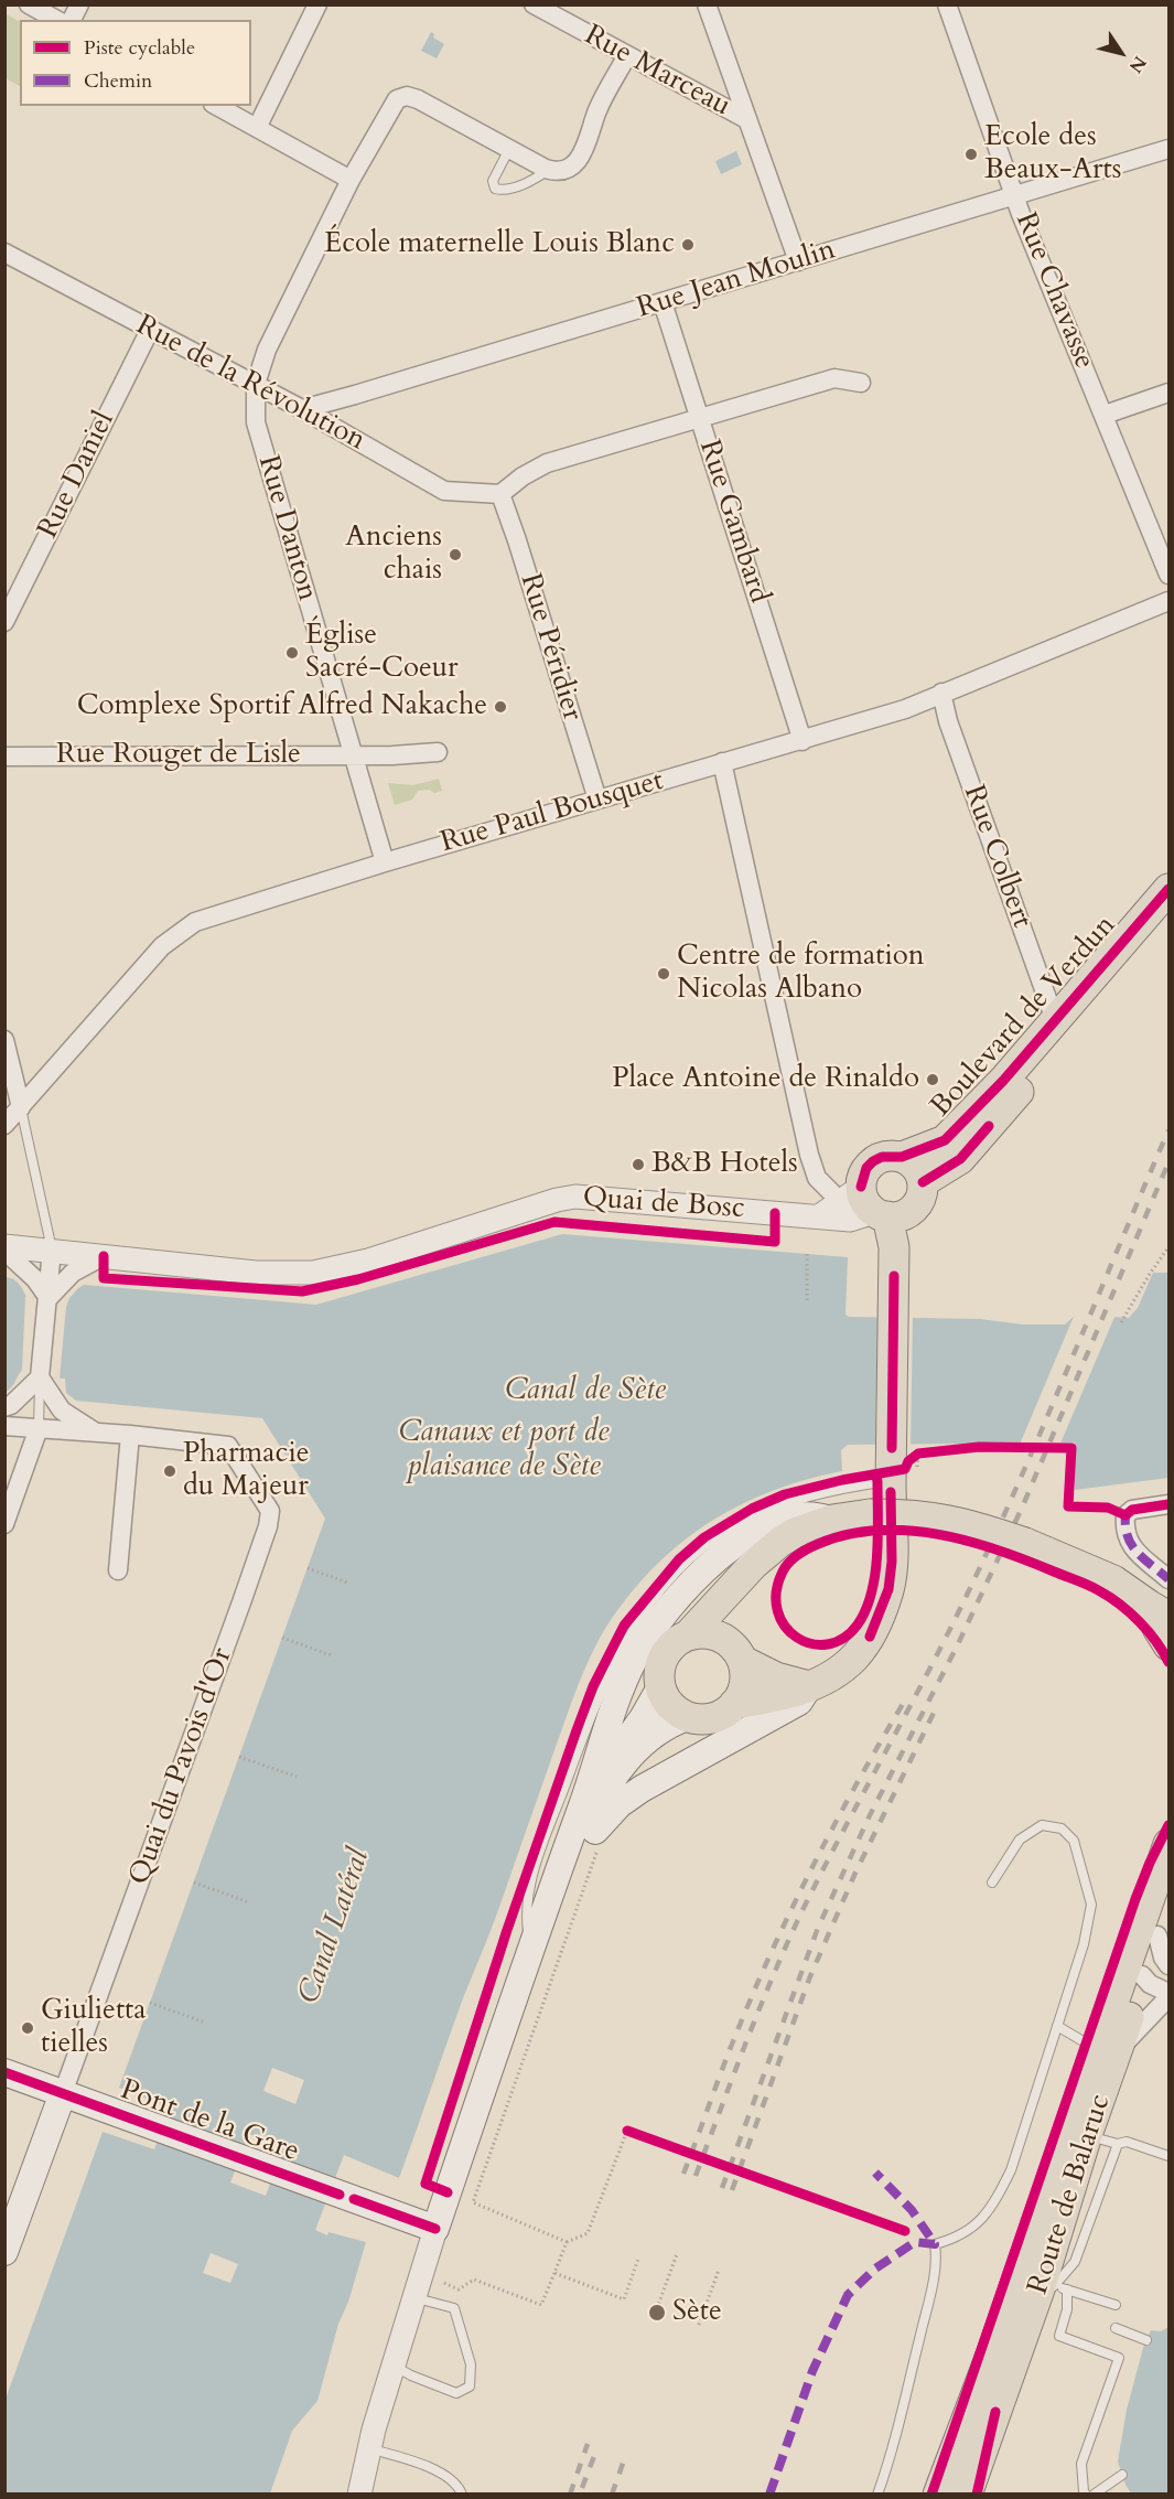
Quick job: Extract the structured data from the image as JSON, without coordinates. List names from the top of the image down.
{
  "streets": {
    "main road": ["Boulevard de Verdun", "Pont de la Gare", "Route de Balaruc"],
    "street": [
      "Rue Marceau",
      "Rue Jean Moulin",
      "Rue Chavasse",
      "Rue de la Révolution",
      "Rue Daniel",
      "Rue Gambard",
      "Rue Danton",
      "Rue Péridier",
      "Rue Rouget de Lisle",
      "Rue Paul Bousquet",
      "Rue Colbert",
      "Quai de Bosc",
      "Quai du Pavois d'Or"
    ]
  },
  "crossings": [
    ["Rue Jean Moulin", "Rue Chavasse"],
    ["Rue Jean Moulin", "Rue de la Révolution"],
    ["Rue Jean Moulin", "Rue Gambard"],
    ["Rue de la Révolution", "Rue Daniel"],
    ["Rue de la Révolution", "Rue Danton"],
    ["Rue de la Révolution", "Rue Péridier"],
    ["Rue Gambard", "Rue Paul Bousquet"],
    ["Rue Danton", "Rue Rouget de Lisle"],
    ["Rue Danton", "Rue Paul Bousquet"],
    ["Rue Péridier", "Rue Paul Bousquet"],
    ["Rue Paul Bousquet", "Rue Colbert"],
    ["Rue Colbert", "Boulevard de Verdun"],
    ["Boulevard de Verdun", "Quai de Bosc"],
    ["Quai du Pavois d'Or", "Pont de la Gare"]
  ],
  "water": ["Canal de Sète", "Canaux et port de plaisance de Sète", "Canal Latéral"],
  "places": [
    "Ecole des Beaux-Arts",
    "École maternelle Louis Blanc",
    "Anciens chais",
    "Église Sacré-Coeur",
    "Complexe Sportif Alfred Nakache",
    "Centre de formation Nicolas Albano",
    "Place Antoine de Rinaldo",
    "B&B Hotels",
    "Pharmacie du Majeur",
    "Giulietta tielles",
    "Sète"
  ],
  "legend": ["Piste cyclable", "Chemin"],
  "north": "bottom right"
}
